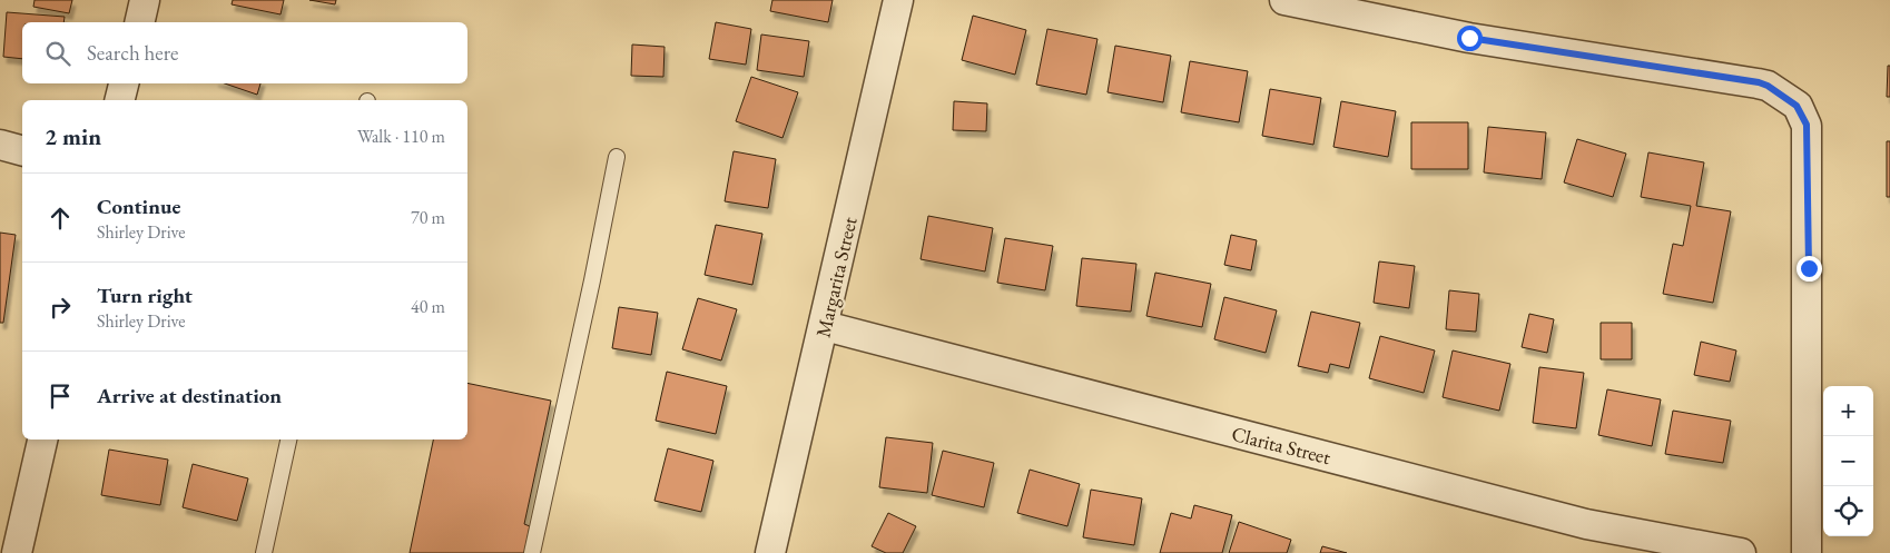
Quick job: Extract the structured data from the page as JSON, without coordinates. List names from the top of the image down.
{
  "streets": {
    "street": ["Margarita Street", "Clarita Street"]
  },
  "crossings": [
    ["Margarita Street", "Clarita Street"]
  ],
  "page": {
    "search": "Search here",
    "heading": ["2 min", "Walk · 110 m"],
    "list": [
      ["Continue", "Shirley Drive", "70 m"],
      ["Turn right", "Shirley Drive", "40 m"],
      "Arrive at destination"
    ],
    "map_buttons": ["+", "−"]
  }
}
